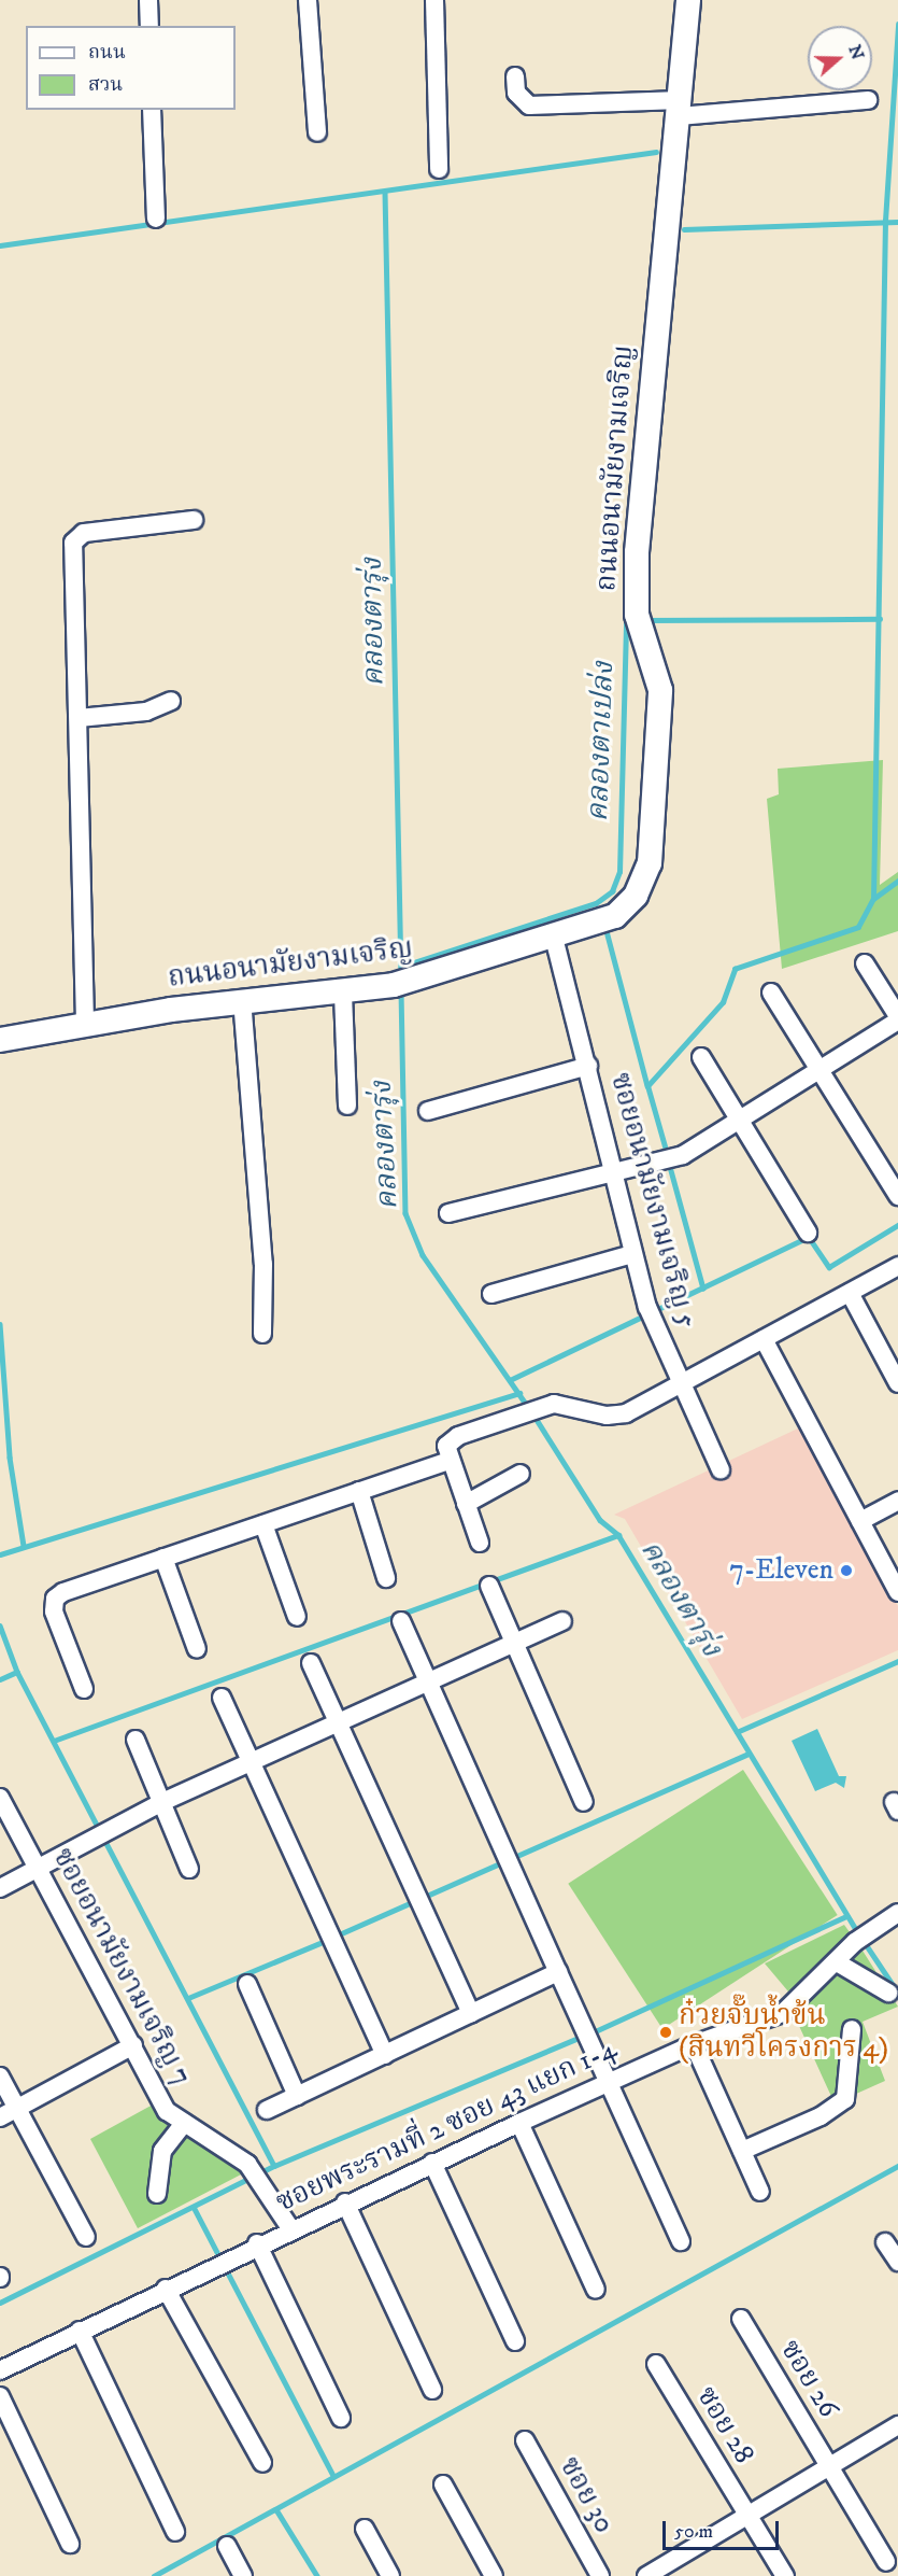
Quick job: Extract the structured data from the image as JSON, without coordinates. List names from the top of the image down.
{
  "streets": {
    "street": [
      "ถนนอนามัยงามเจริญ",
      "ซอยอนามัยงามเจริญ 5",
      "ซอยอนามัยงามเจริญ 7",
      "ซอยพระรามที่ 2 ซอย 43 แยก 1-4",
      "ซอย 26",
      "ซอย 28",
      "ซอย 30"
    ]
  },
  "crossings": [
    ["ถนนอนามัยงามเจริญ", "ซอยอนามัยงามเจริญ 5"],
    ["ซอยอนามัยงามเจริญ 7", "ซอยพระรามที่ 2 ซอย 43 แยก 1-4"]
  ],
  "water": ["คลองตารุ่ง", "คลองตาเปล่ง"],
  "places": ["7-Eleven", "ก๋วยจั๊บน้ำข้น (สินทวีโครงการ 4)"],
  "legend": ["ถนน", "สวน"],
  "scale_bar": "50 m",
  "north": "right"
}
